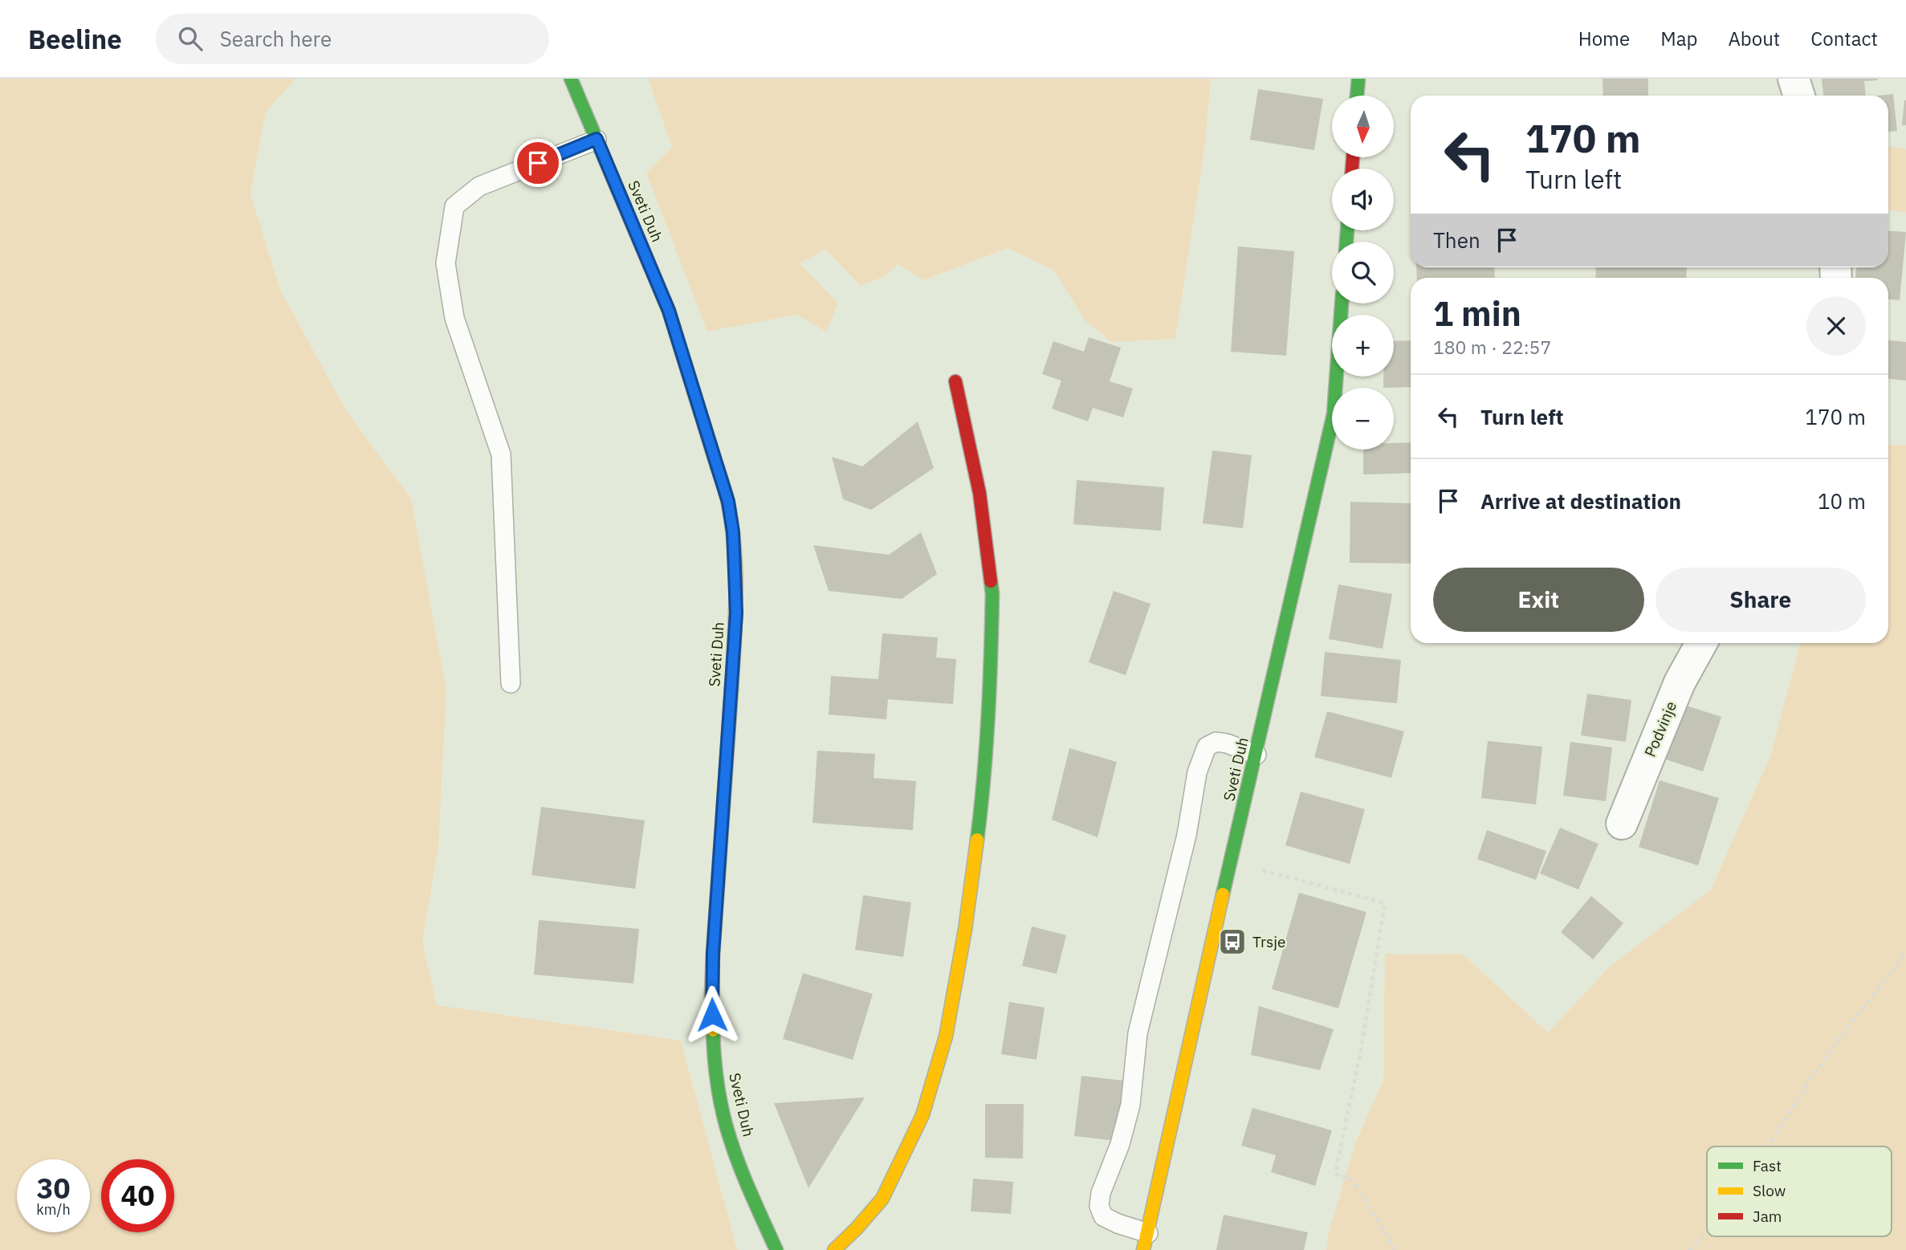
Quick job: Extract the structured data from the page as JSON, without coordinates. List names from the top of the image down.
{
  "streets": {
    "street": ["Sveti Duh", "Podvinje"]
  },
  "places": {
    "bus stop": ["Trsje"]
  },
  "legend": ["Fast", "Slow", "Jam"],
  "north": "bottom",
  "page": {
    "header": "Beeline",
    "search": "Search here",
    "nav": [
      "Home",
      "Map",
      "About",
      "Contact"
    ],
    "map_buttons": ["+", "−"],
    "turn": ["170 m", "Turn left"],
    "then": "Then",
    "heading": ["1 min", "180 m · 22:57"],
    "list": [
      {
        "name": "Turn left",
        "value": "170 m"
      },
      {
        "name": "Arrive at destination",
        "value": "10 m"
      }
    ],
    "buttons": ["Exit", "Share"],
    "speed": "30 km/h",
    "limit": "40"
  }
}
